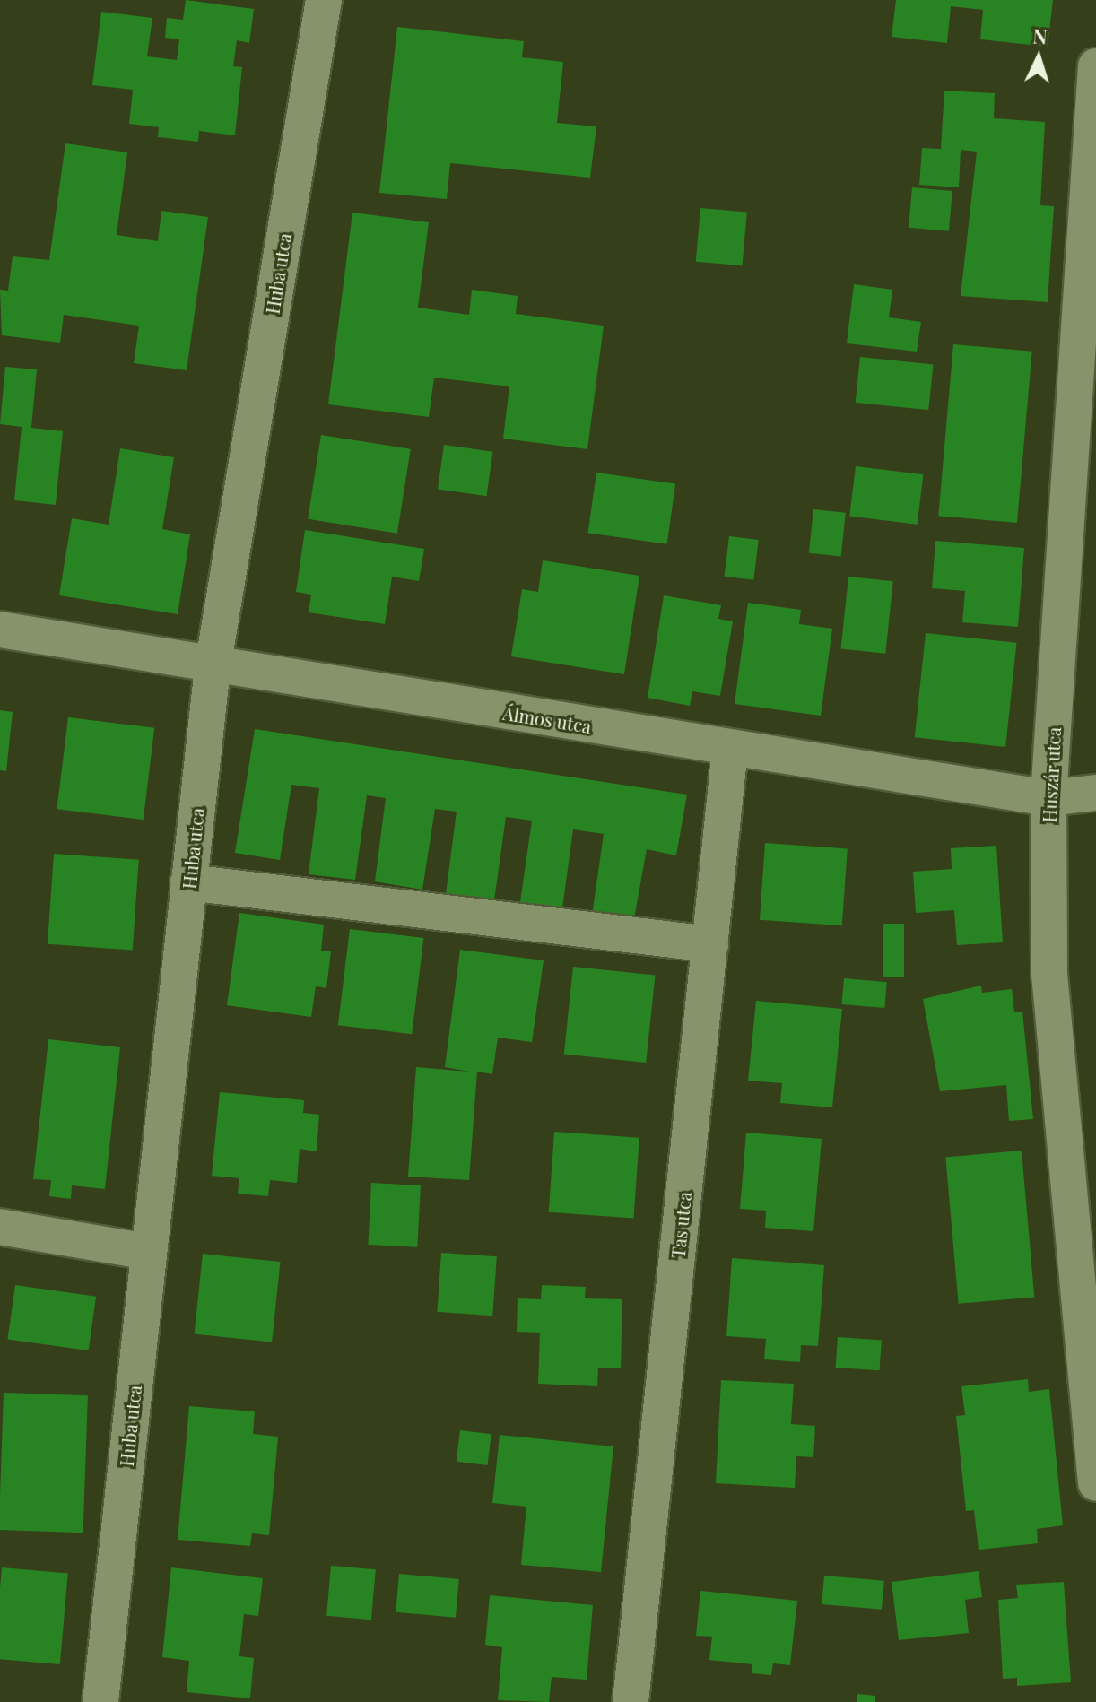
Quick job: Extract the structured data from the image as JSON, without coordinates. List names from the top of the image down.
{
  "streets": {
    "street": [
      "Huba utca",
      "Álmos utca",
      "Huszár utca",
      "Tas utca"
    ]
  },
  "crossings": [
    ["Huba utca", "Álmos utca"],
    ["Álmos utca", "Huszár utca"],
    ["Álmos utca", "Tas utca"]
  ],
  "north": "top"
}
